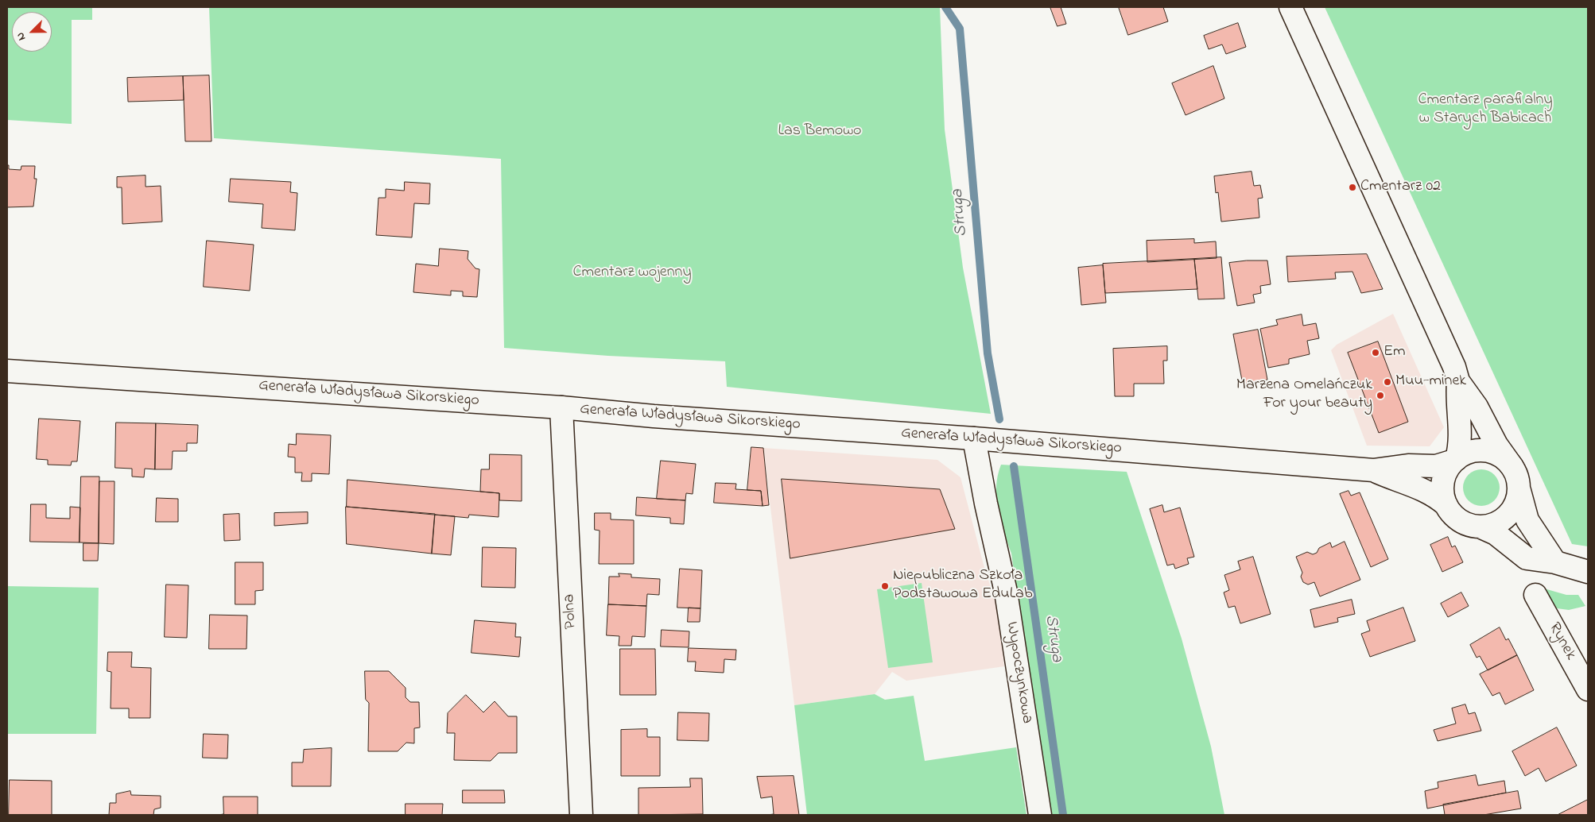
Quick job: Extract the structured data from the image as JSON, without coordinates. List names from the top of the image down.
{
  "streets": {
    "main road": [
      "Generała Władysława Sikorskiego",
      "Polna",
      "Rynek",
      "Wypoczynkowa"
    ]
  },
  "crossings": [
    ["Generała Władysława Sikorskiego", "Polna"],
    ["Generała Władysława Sikorskiego", "Wypoczynkowa"]
  ],
  "water": ["Struga"],
  "parks": ["Cmentarz parafialny w Starych Babicach", "Las Bemowo", "Cmentarz wojenny"],
  "places": [
    "Cmentarz 02",
    "Em",
    "Muu-minek",
    "Marzena Omelańczuk For your beauty",
    "Niepubliczna Szkoła Podstawowa EduLab"
  ],
  "north": "bottom left"
}
